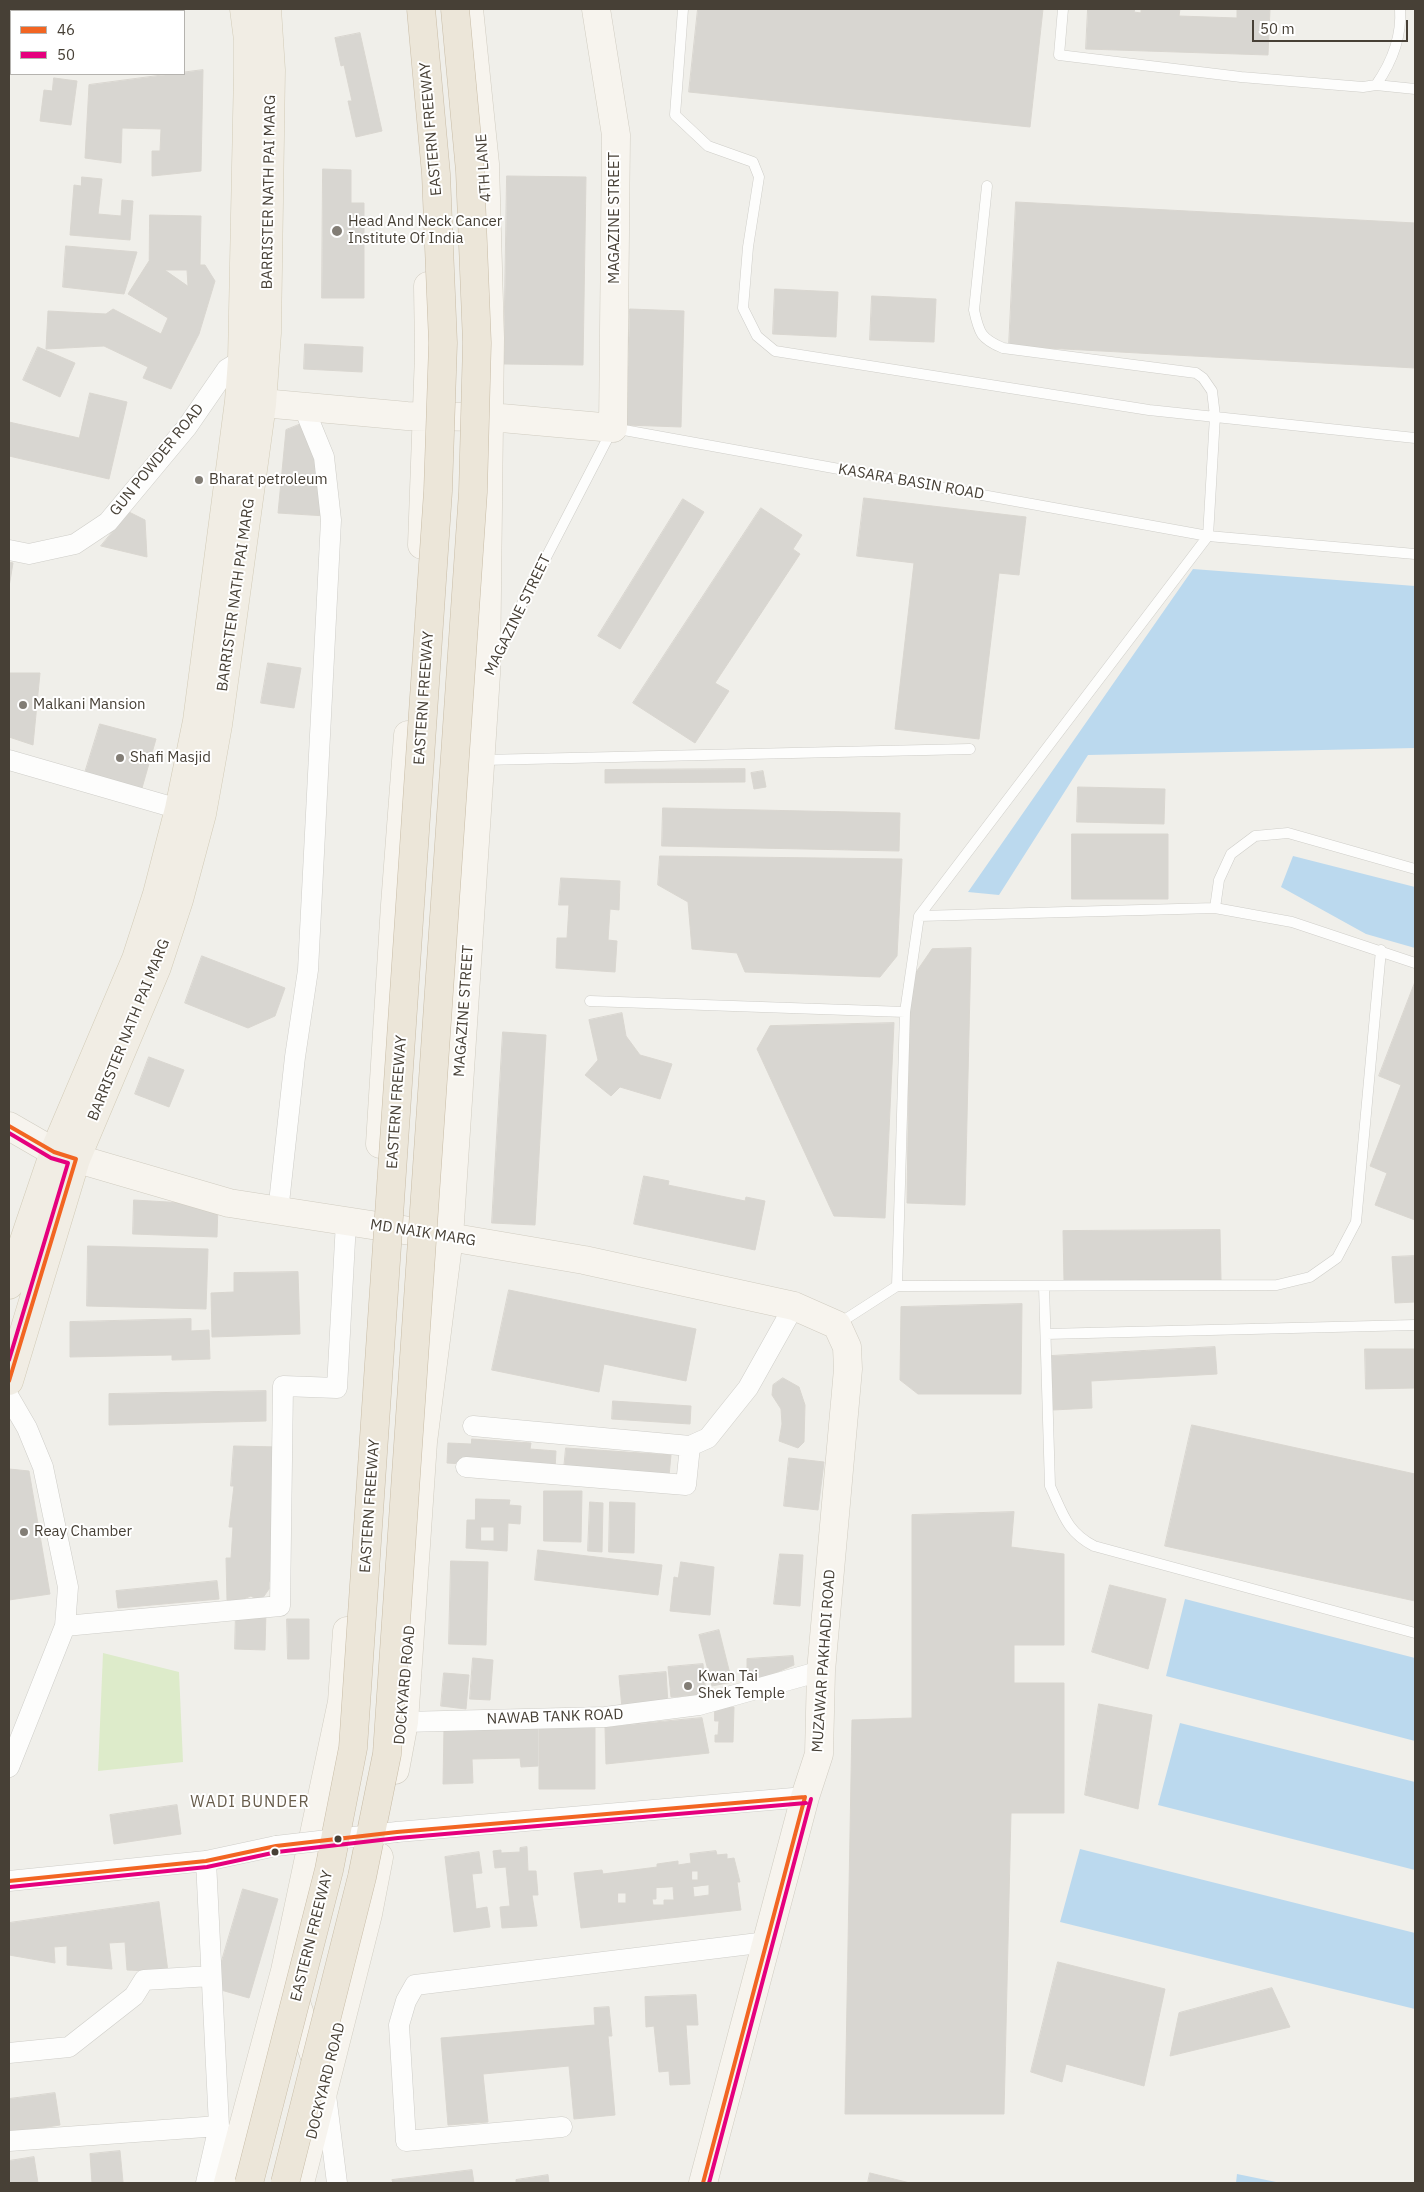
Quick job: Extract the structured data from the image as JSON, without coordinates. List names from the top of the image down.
{
  "streets": {
    "highway": ["EASTERN FREEWAY"],
    "main road": ["BARRISTER NATH PAI MARG"],
    "street": [
      "4TH LANE",
      "MAGAZINE STREET",
      "GUN POWDER ROAD",
      "MD NAIK MARG",
      "MUZAWAR PAKHADI ROAD",
      "DOCKYARD ROAD",
      "NAWAB TANK ROAD"
    ],
    "lane": ["KASARA BASIN ROAD"]
  },
  "crossings": [
    ["4TH LANE", "MAGAZINE STREET"],
    ["BARRISTER NATH PAI MARG", "GUN POWDER ROAD"],
    ["BARRISTER NATH PAI MARG", "MD NAIK MARG"],
    ["MAGAZINE STREET", "KASARA BASIN ROAD"],
    ["MAGAZINE STREET", "MD NAIK MARG"],
    ["MAGAZINE STREET", "DOCKYARD ROAD"],
    ["MD NAIK MARG", "DOCKYARD ROAD"],
    ["MUZAWAR PAKHADI ROAD", "NAWAB TANK ROAD"],
    ["DOCKYARD ROAD", "NAWAB TANK ROAD"]
  ],
  "districts": ["WADI BUNDER"],
  "places": [
    "Head And Neck Cancer Institute Of India",
    "Bharat petroleum",
    "Malkani Mansion",
    "Shafi Masjid",
    "Reay Chamber",
    "Kwan Tai Shek Temple"
  ],
  "lines": ["transit line 46", "transit line 50"],
  "legend": ["46", "50"],
  "scale_bar": "50 m"
}
